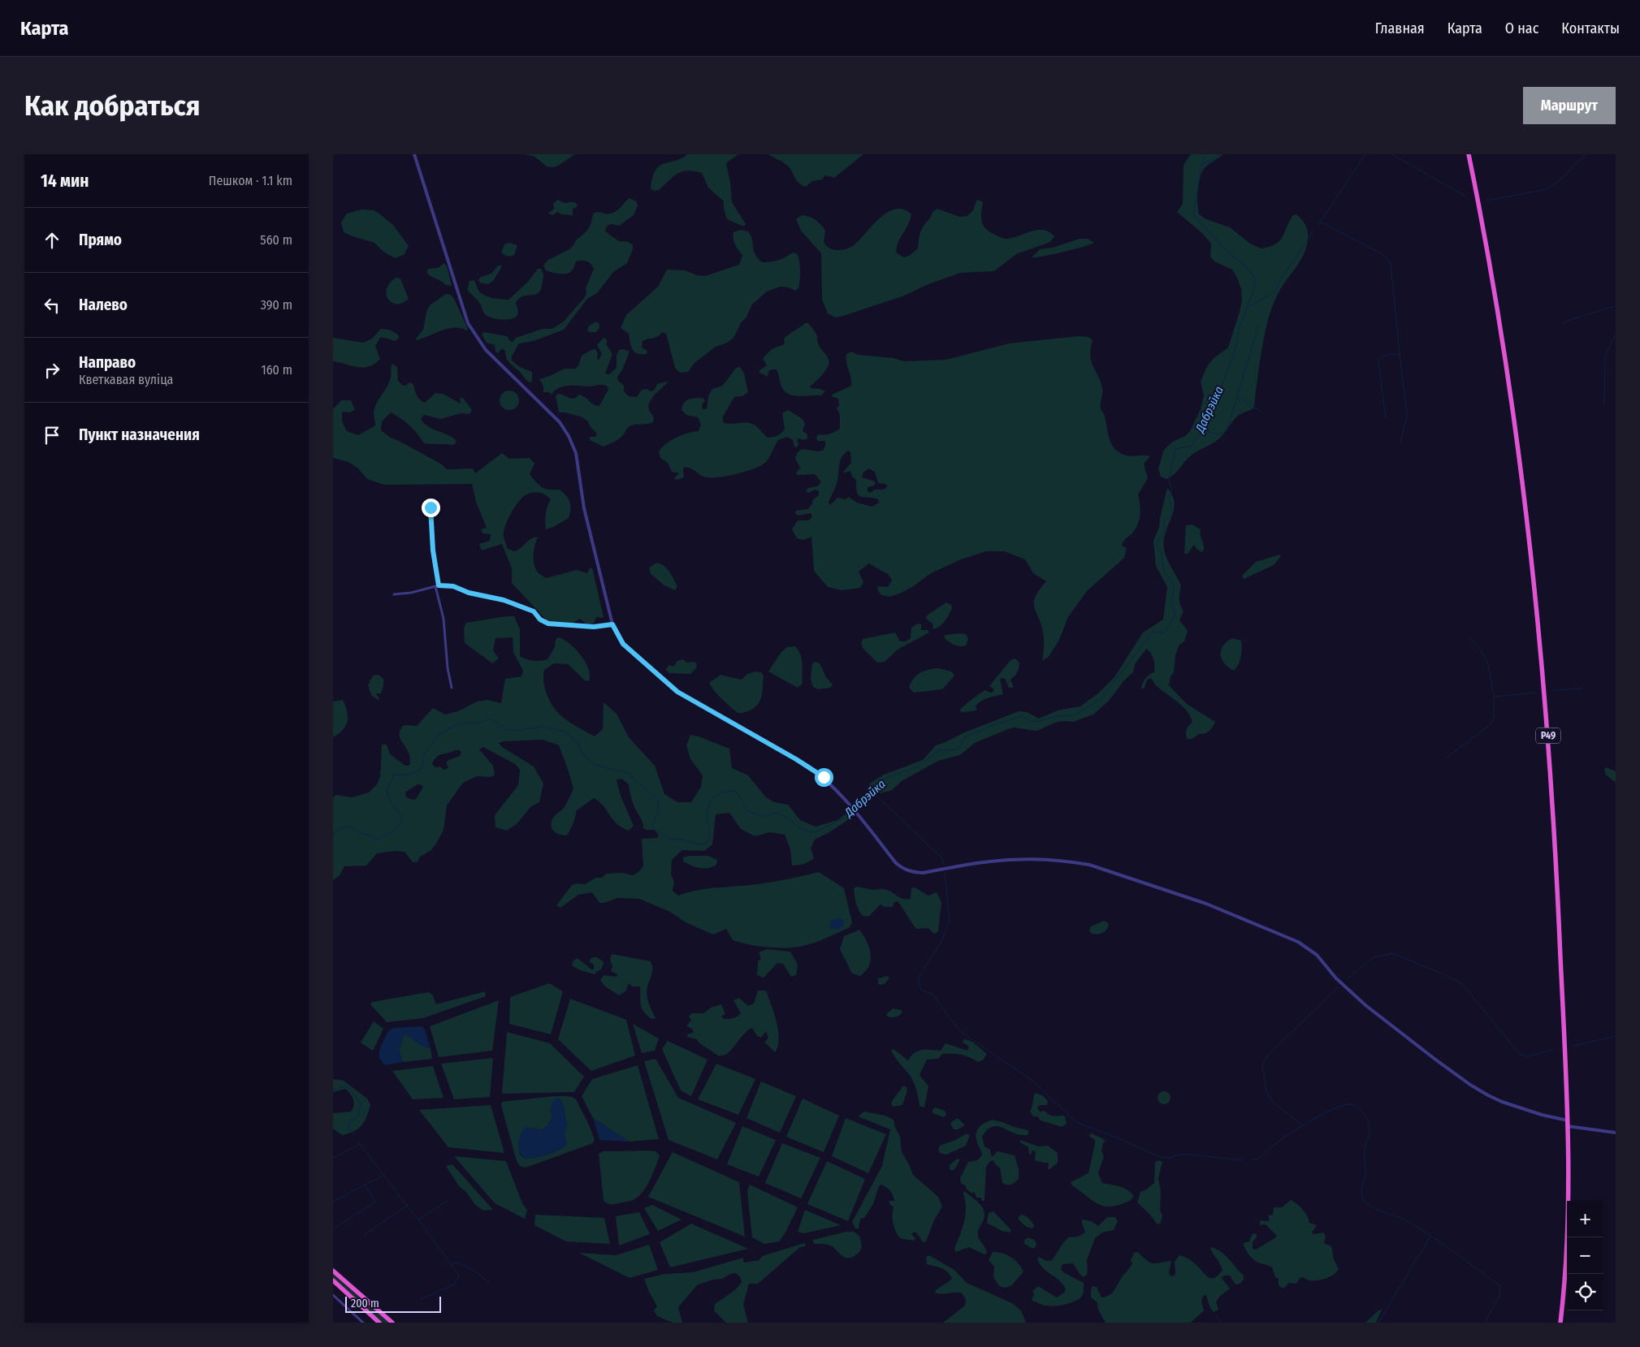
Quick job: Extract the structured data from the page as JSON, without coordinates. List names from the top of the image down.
{
  "streets": {
    "highway": ["Р49"]
  },
  "water": ["Дабрэйка"],
  "scale_bar": "200 m",
  "page": {
    "header": "Карта",
    "nav": [
      "Главная",
      "Карта",
      "О нас",
      "Контакты"
    ],
    "buttons": "Маршрут",
    "title": "Как добраться",
    "heading": ["14 мин", "Пешком · 1.1 km"],
    "list": [
      ["Прямо", "560 m"],
      ["Налево", "390 m"],
      ["Направо", "Кветкавая вуліца", "160 m"],
      "Пункт назначения"
    ],
    "map_buttons": ["+", "−"],
    "scale": "200 m"
  }
}
